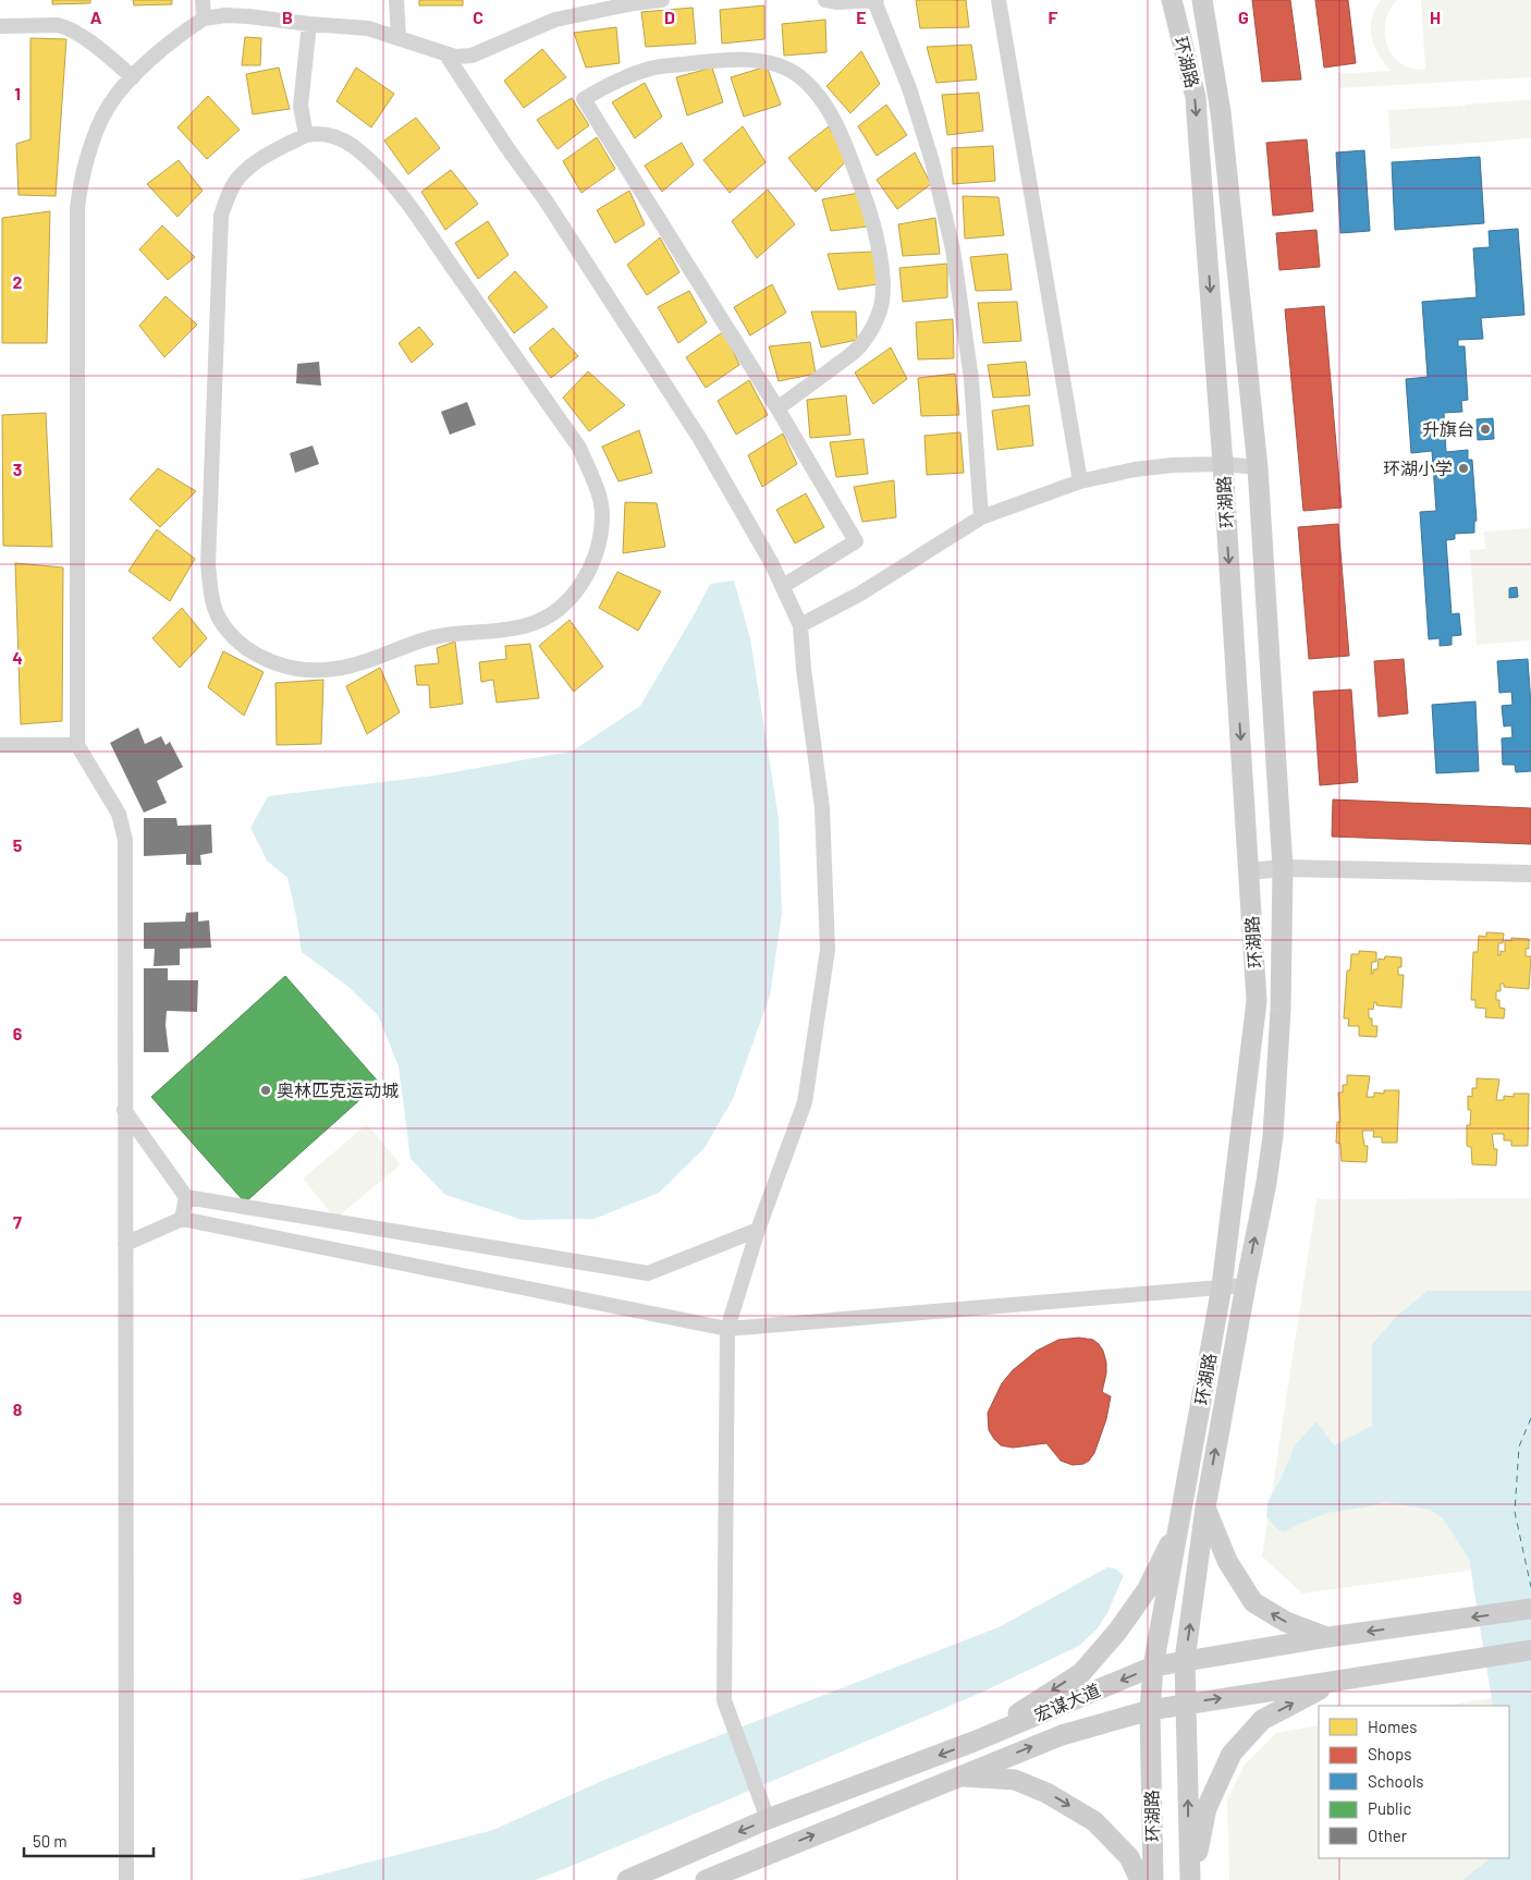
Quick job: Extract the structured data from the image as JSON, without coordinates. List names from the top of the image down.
{
  "streets": {
    "main road": ["环湖路", "宏谋大道"]
  },
  "crossings": [
    ["环湖路", "宏谋大道"]
  ],
  "places": ["升旗台", "环湖小学", "奥林匹克运动城"],
  "legend": [
    "Homes",
    "Shops",
    "Schools",
    "Public",
    "Other"
  ],
  "scale_bar": "50 m",
  "grid": {
    "columns": [
      "A",
      "B",
      "C",
      "D",
      "E",
      "F",
      "G",
      "H"
    ],
    "rows": [
      "1",
      "2",
      "3",
      "4",
      "5",
      "6",
      "7",
      "8",
      "9"
    ]
  }
}
